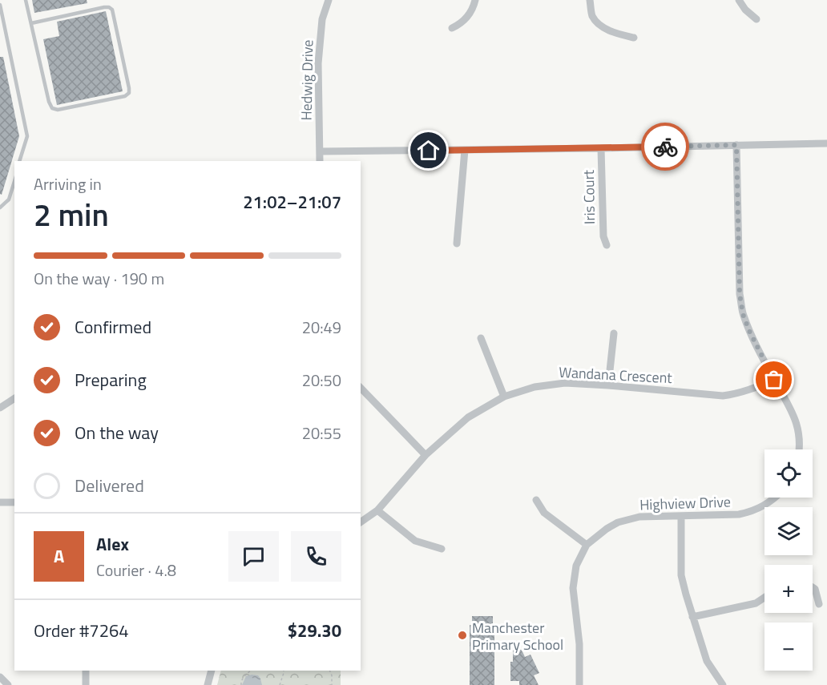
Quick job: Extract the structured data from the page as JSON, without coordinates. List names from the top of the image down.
{
  "streets": {
    "street": [
      "Hedwig Drive",
      "Iris Court",
      "Wandana Crescent",
      "Highview Drive"
    ]
  },
  "places": ["Manchester Primary School"],
  "page": {
    "heading": ["2 min", "Arriving in", "21:02–21:07"],
    "panel": [
      "Alex",
      "Courier · 4.8",
      "Order #7264",
      "$29.30"
    ],
    "bar": "On the way · 190 m",
    "list": [
      ["Confirmed", "20:49"],
      ["Preparing", "20:50"],
      ["On the way", "20:55"],
      "Delivered"
    ],
    "map_buttons": ["+", "−"],
    "round": "A"
  }
}
